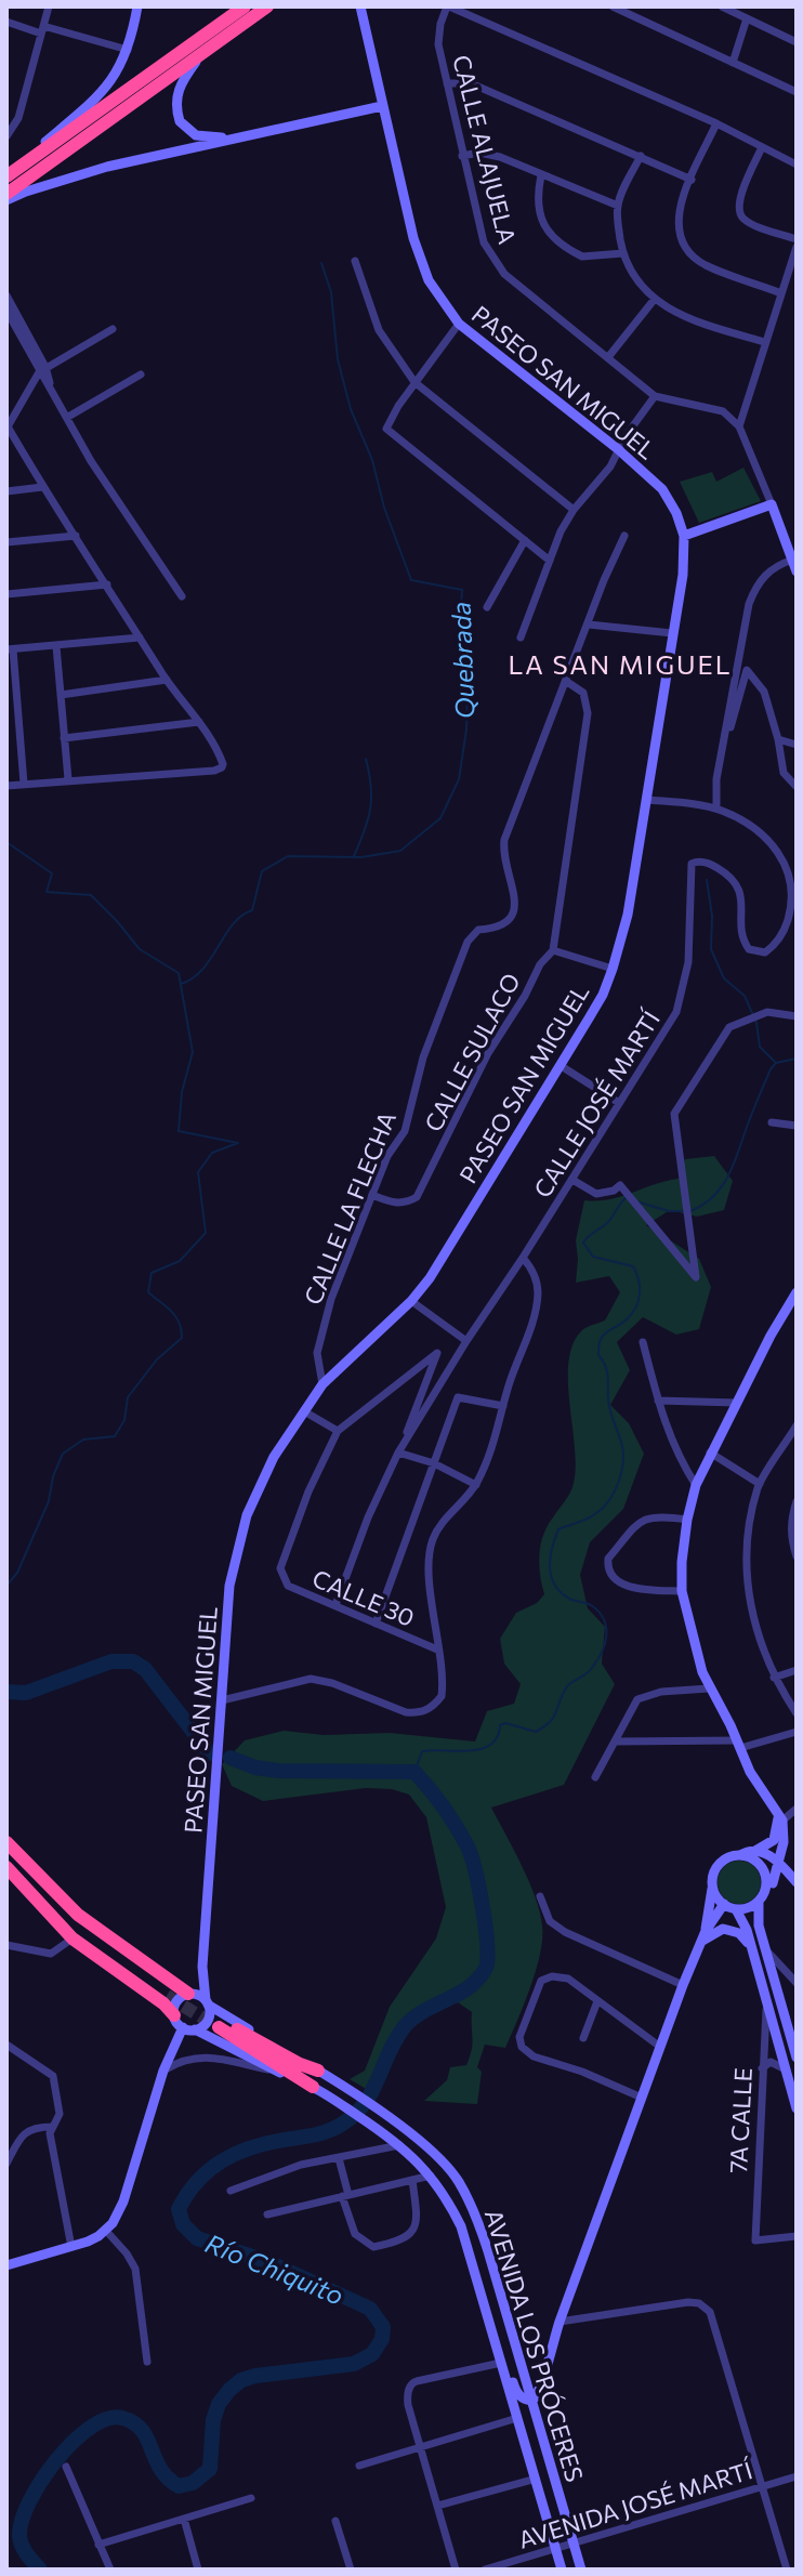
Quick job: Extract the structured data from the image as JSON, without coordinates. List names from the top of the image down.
{
  "streets": {
    "street": [
      "CALLE ALAJUELA",
      "PASEO SAN MIGUEL",
      "CALLE SULACO",
      "CALLE JOSÉ MARTÍ",
      "CALLE LA FLECHA",
      "CALLE 30",
      "7A CALLE",
      "AVENIDA LOS PRÓCERES",
      "AVENIDA JOSÉ MARTÍ"
    ]
  },
  "crossings": [
    ["PASEO SAN MIGUEL", "CALLE JOSÉ MARTÍ"],
    ["PASEO SAN MIGUEL", "CALLE LA FLECHA"],
    ["PASEO SAN MIGUEL", "AVENIDA LOS PRÓCERES"],
    ["CALLE SULACO", "CALLE LA FLECHA"],
    ["CALLE JOSÉ MARTÍ", "CALLE 30"],
    ["AVENIDA LOS PRÓCERES", "AVENIDA JOSÉ MARTÍ"]
  ],
  "districts": ["LA SAN MIGUEL"],
  "water": ["Quebrada", "Río Chiquito"]
}
